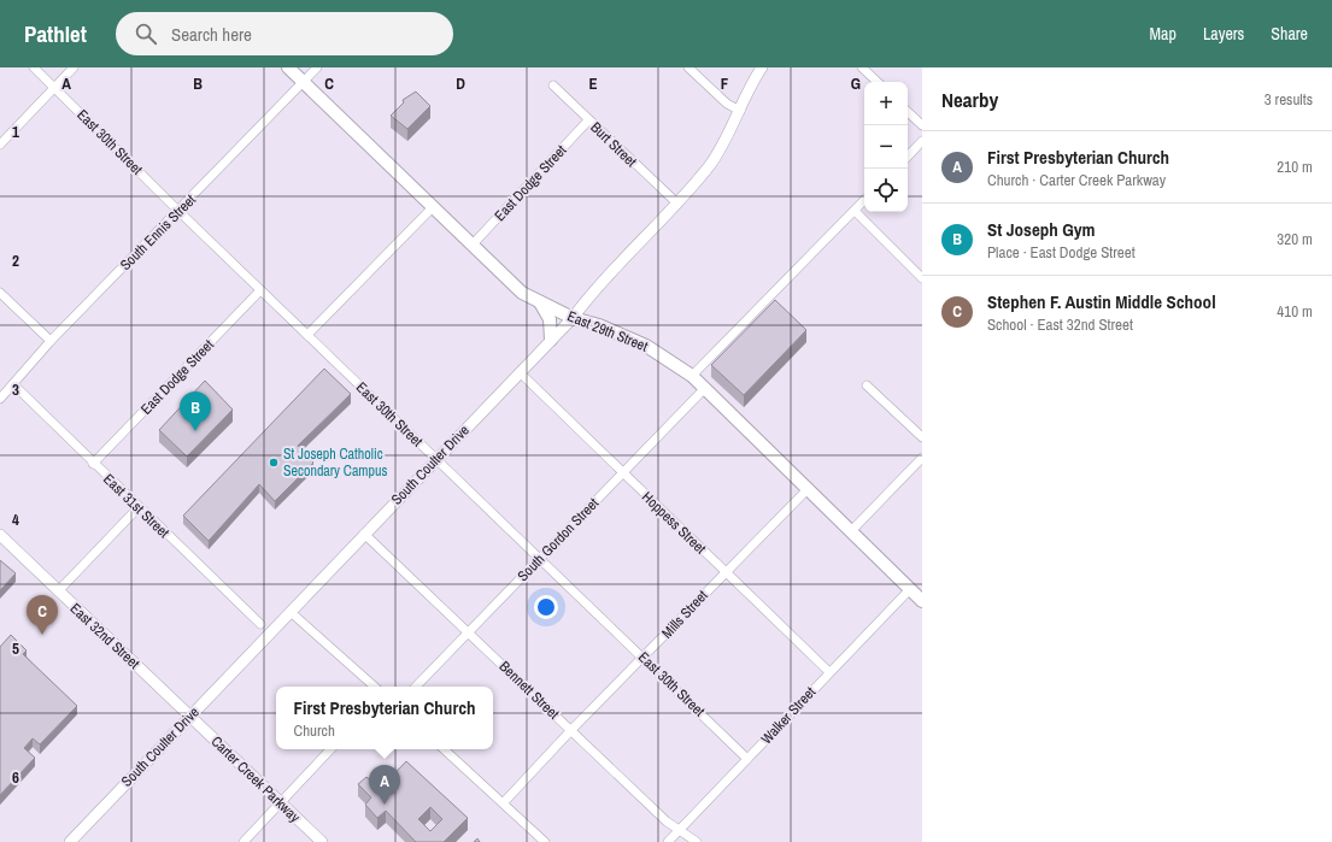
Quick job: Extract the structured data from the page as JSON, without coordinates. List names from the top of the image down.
{
  "streets": {
    "main road": ["East 29th Street"],
    "street": [
      "East 30th Street",
      "Burt Street",
      "East Dodge Street",
      "South Ennis Street",
      "South Coulter Drive",
      "East 31st Street",
      "Hoppess Street",
      "South Gordon Street",
      "Mills Street",
      "East 32nd Street",
      "Bennett Street",
      "Walker Street",
      "Carter Creek Parkway"
    ]
  },
  "crossings": [
    ["East 30th Street", "East Dodge Street"],
    ["East 30th Street", "South Ennis Street"],
    ["East 30th Street", "South Coulter Drive"],
    ["East 30th Street", "South Gordon Street"],
    ["East 30th Street", "Mills Street"],
    ["East 30th Street", "Walker Street"],
    ["Burt Street", "East Dodge Street"],
    ["Burt Street", "South Coulter Drive"],
    ["East Dodge Street", "East 29th Street"],
    ["East Dodge Street", "East 31st Street"],
    ["South Ennis Street", "East 29th Street"],
    ["South Ennis Street", "East 31st Street"],
    ["East 29th Street", "South Coulter Drive"],
    ["East 29th Street", "South Gordon Street"],
    ["East 29th Street", "Mills Street"],
    ["East 29th Street", "Walker Street"],
    ["South Coulter Drive", "Hoppess Street"],
    ["South Coulter Drive", "East 32nd Street"],
    ["South Coulter Drive", "Bennett Street"],
    ["South Coulter Drive", "Carter Creek Parkway"],
    ["Hoppess Street", "South Gordon Street"],
    ["Hoppess Street", "Mills Street"],
    ["Hoppess Street", "Walker Street"],
    ["South Gordon Street", "Bennett Street"],
    ["Mills Street", "Bennett Street"],
    ["East 32nd Street", "Carter Creek Parkway"],
    ["Bennett Street", "Walker Street"]
  ],
  "places": ["St Joseph Catholic Secondary Campus"],
  "page": {
    "header": "Pathlet",
    "search": "Search here",
    "nav": ["Map", "Layers", "Share"],
    "heading": ["Nearby", "3 results"],
    "map_buttons": ["+", "−"],
    "list": [
      {
        "mark": "A",
        "name": "First Presbyterian Church",
        "note": "Church · Carter Creek Parkway",
        "value": "210 m"
      },
      {
        "mark": "B",
        "name": "St Joseph Gym",
        "note": "Place · East Dodge Street",
        "value": "320 m"
      },
      {
        "mark": "C",
        "name": "Stephen F. Austin Middle School",
        "note": "School · East 32nd Street",
        "value": "410 m"
      }
    ],
    "pins": ["B", "C", "A"],
    "popup": ["First Presbyterian Church", "Church"]
  },
  "grid": {
    "columns": [
      "A",
      "B",
      "C",
      "D",
      "E",
      "F",
      "G"
    ],
    "rows": [
      "1",
      "2",
      "3",
      "4",
      "5",
      "6"
    ]
  }
}
